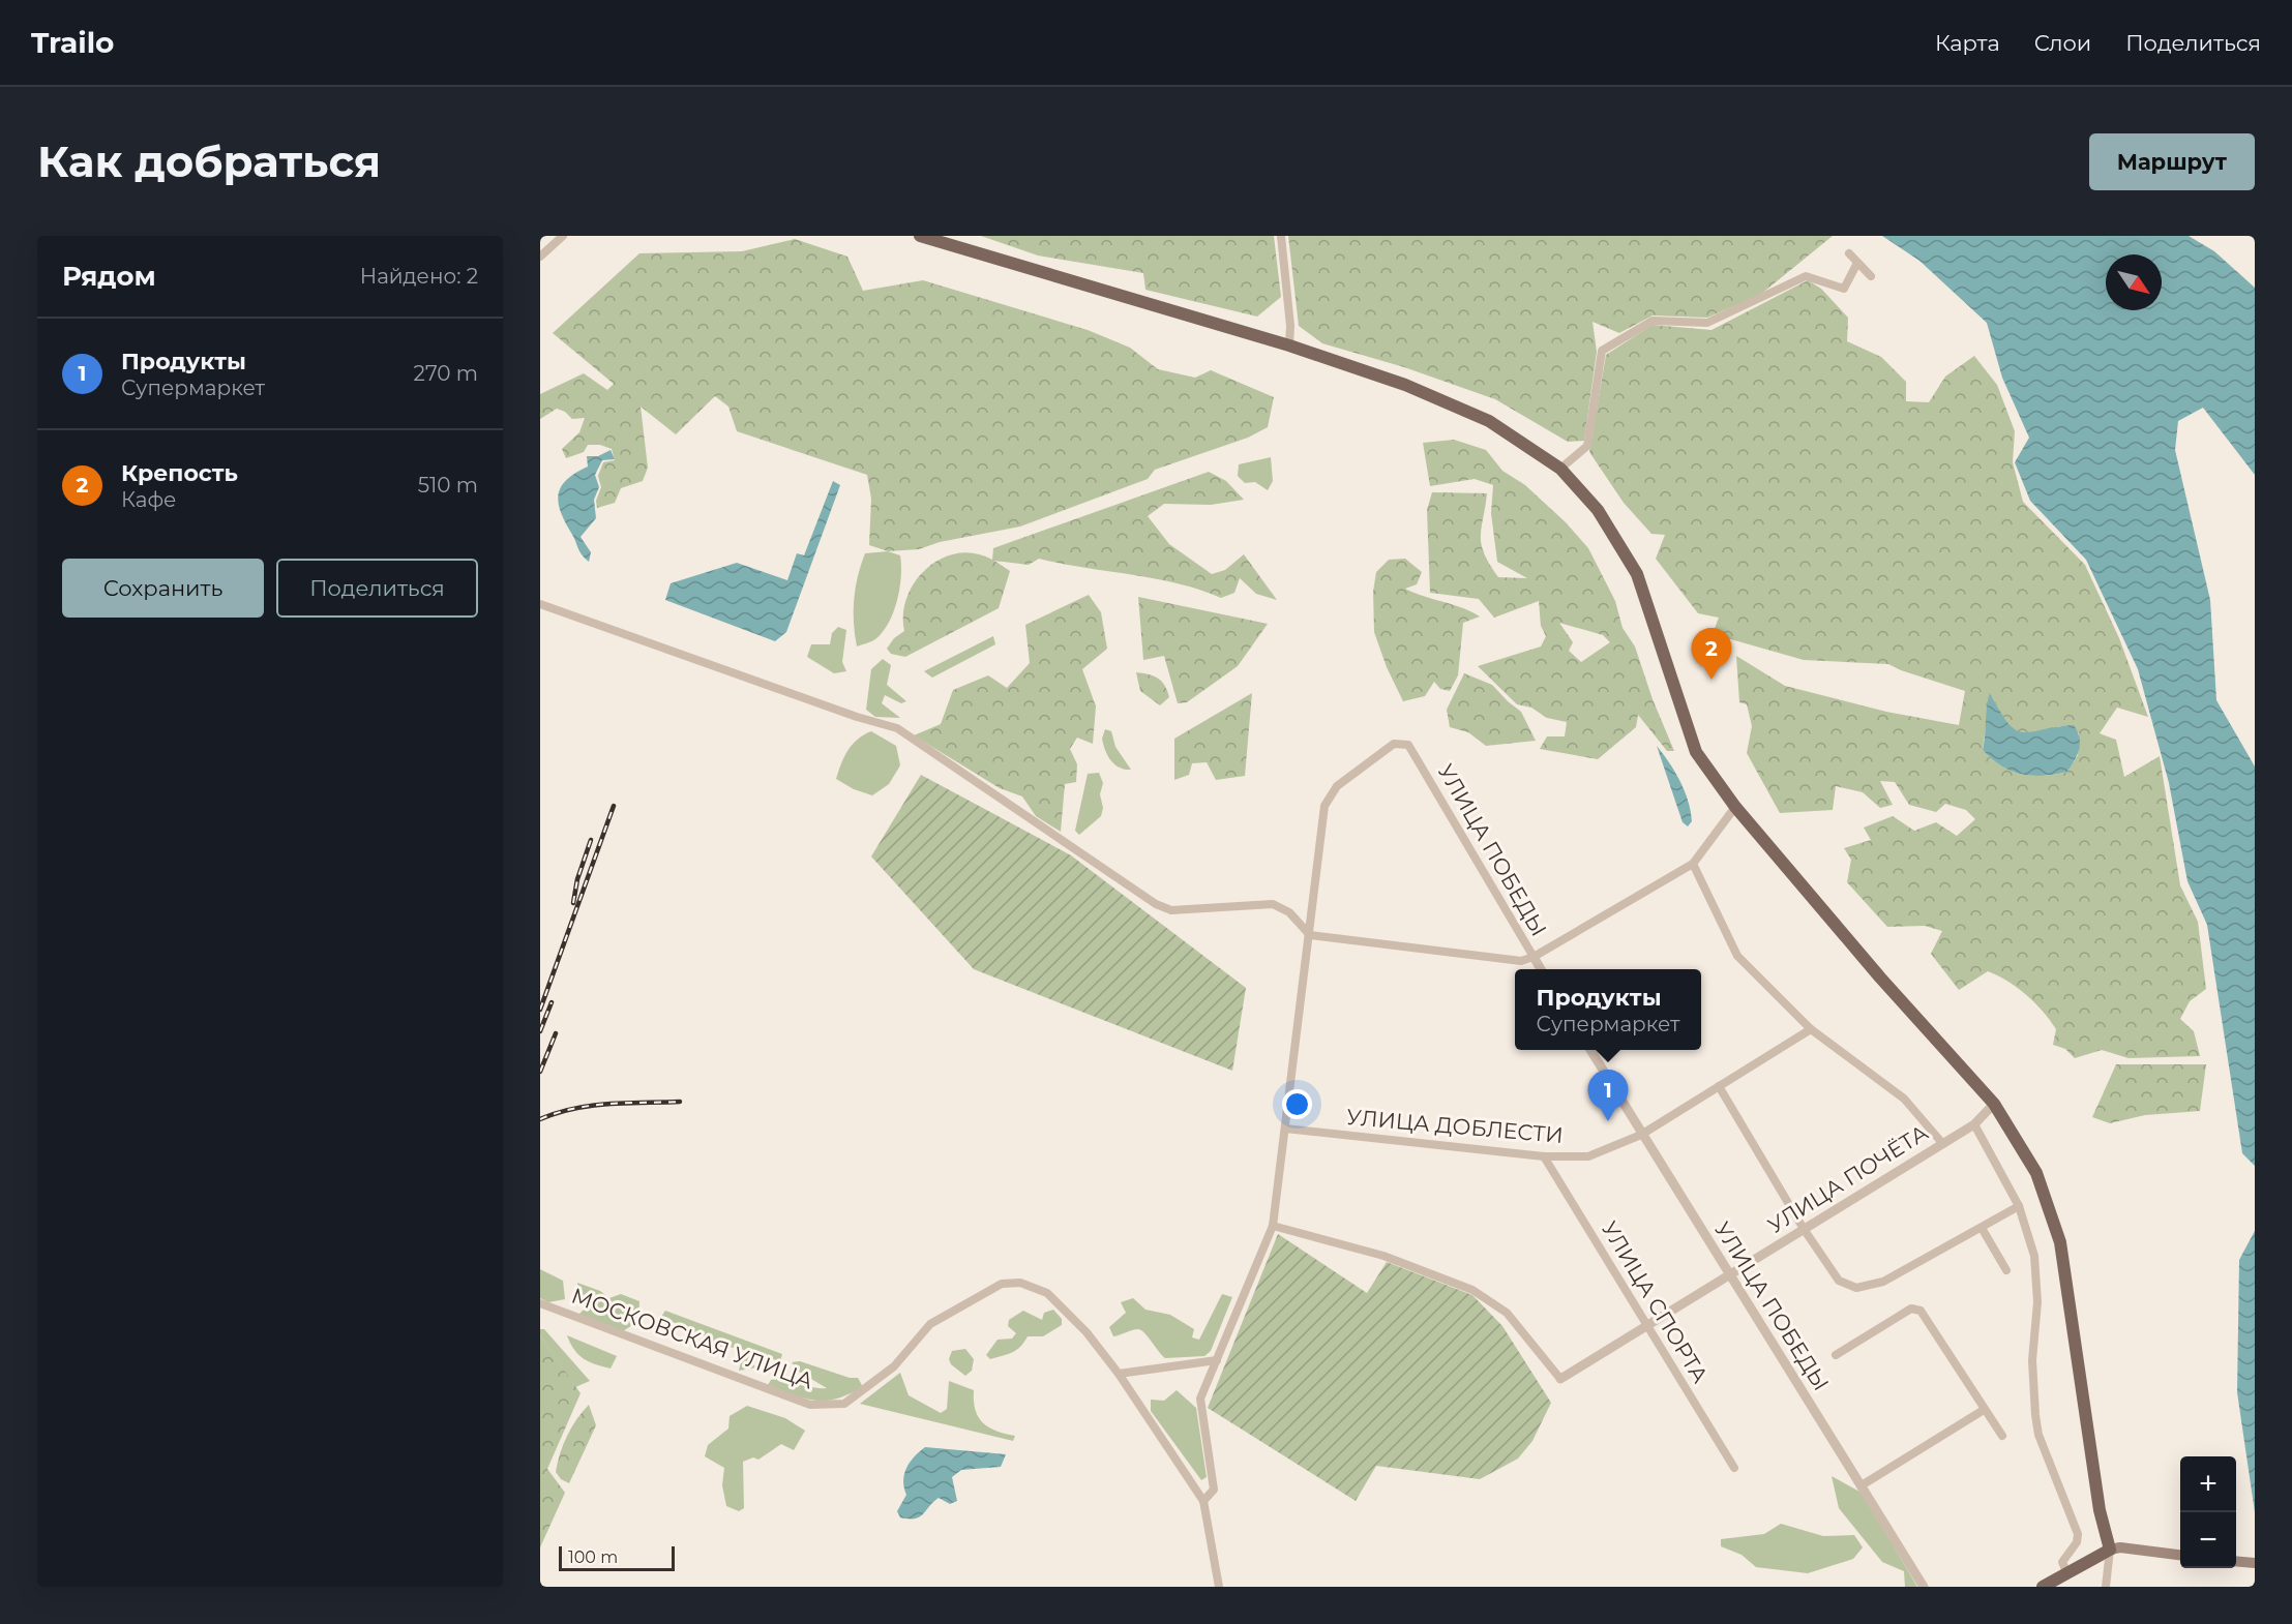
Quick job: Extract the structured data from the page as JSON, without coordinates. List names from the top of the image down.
{
  "streets": {
    "street": [
      "УЛИЦА ПОБЕДЫ",
      "УЛИЦА ДОБЛЕСТИ",
      "УЛИЦА ПОЧЁТА",
      "УЛИЦА СПОРТА",
      "МОСКОВСКАЯ УЛИЦА"
    ]
  },
  "crossings": [
    ["УЛИЦА ПОБЕДЫ", "УЛИЦА ДОБЛЕСТИ"],
    ["УЛИЦА ПОБЕДЫ", "УЛИЦА ПОЧЁТА"],
    ["УЛИЦА ДОБЛЕСТИ", "УЛИЦА СПОРТА"],
    ["УЛИЦА ПОЧЁТА", "УЛИЦА СПОРТА"]
  ],
  "scale_bar": "100 m",
  "north": "bottom right",
  "page": {
    "header": "Trailo",
    "nav": ["Карта", "Слои", "Поделиться"],
    "buttons": [
      "Маршрут",
      ["Сохранить", "Поделиться"]
    ],
    "title": "Как добраться",
    "heading": ["Рядом", "Найдено: 2"],
    "list": [
      {
        "mark": "1",
        "name": "Продукты",
        "note": "Супермаркет",
        "value": "270 m"
      },
      {
        "mark": "2",
        "name": "Крепость",
        "note": "Кафе",
        "value": "510 m"
      }
    ],
    "pins": ["2", "1"],
    "popup": ["Продукты", "Супермаркет"],
    "map_buttons": ["+", "−"],
    "scale": "100 m"
  }
}
